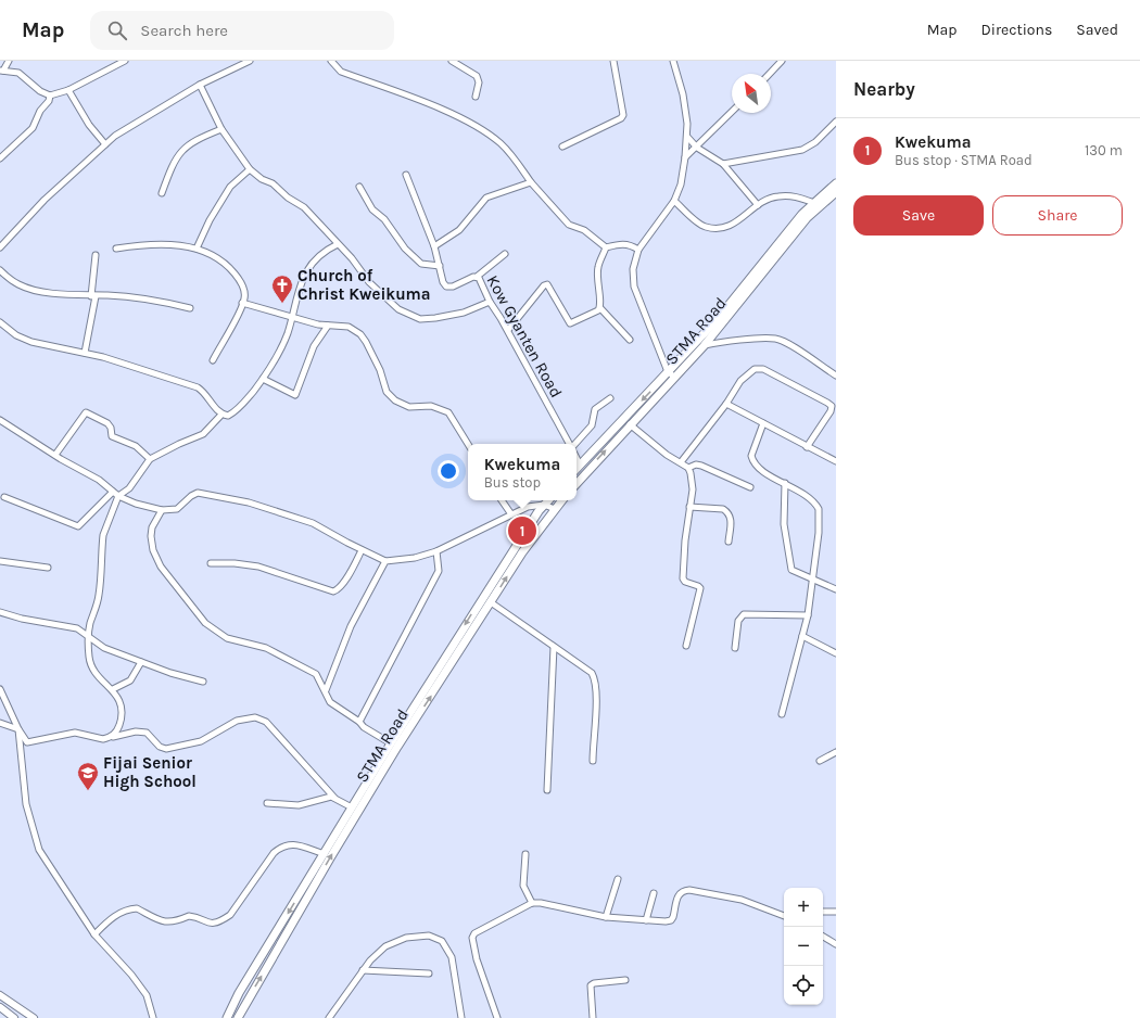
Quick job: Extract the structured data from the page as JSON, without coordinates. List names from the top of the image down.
{
  "streets": {
    "main road": ["STMA Road"],
    "street": ["Kow Gyanten Road"]
  },
  "places": {
    "church": ["Church of Christ Kweikuma"],
    "school or university": ["Fijai Senior High School"]
  },
  "north": "top left",
  "page": {
    "header": "Map",
    "search": "Search here",
    "nav": ["Map", "Directions", "Saved"],
    "heading": "Nearby",
    "list": [
      {
        "mark": "1",
        "name": "Kwekuma",
        "note": "Bus stop · STMA Road",
        "value": "130 m"
      }
    ],
    "buttons": ["Save", "Share"],
    "popup": ["Kwekuma", "Bus stop"],
    "pins": "1",
    "map_buttons": ["+", "−"]
  }
}
